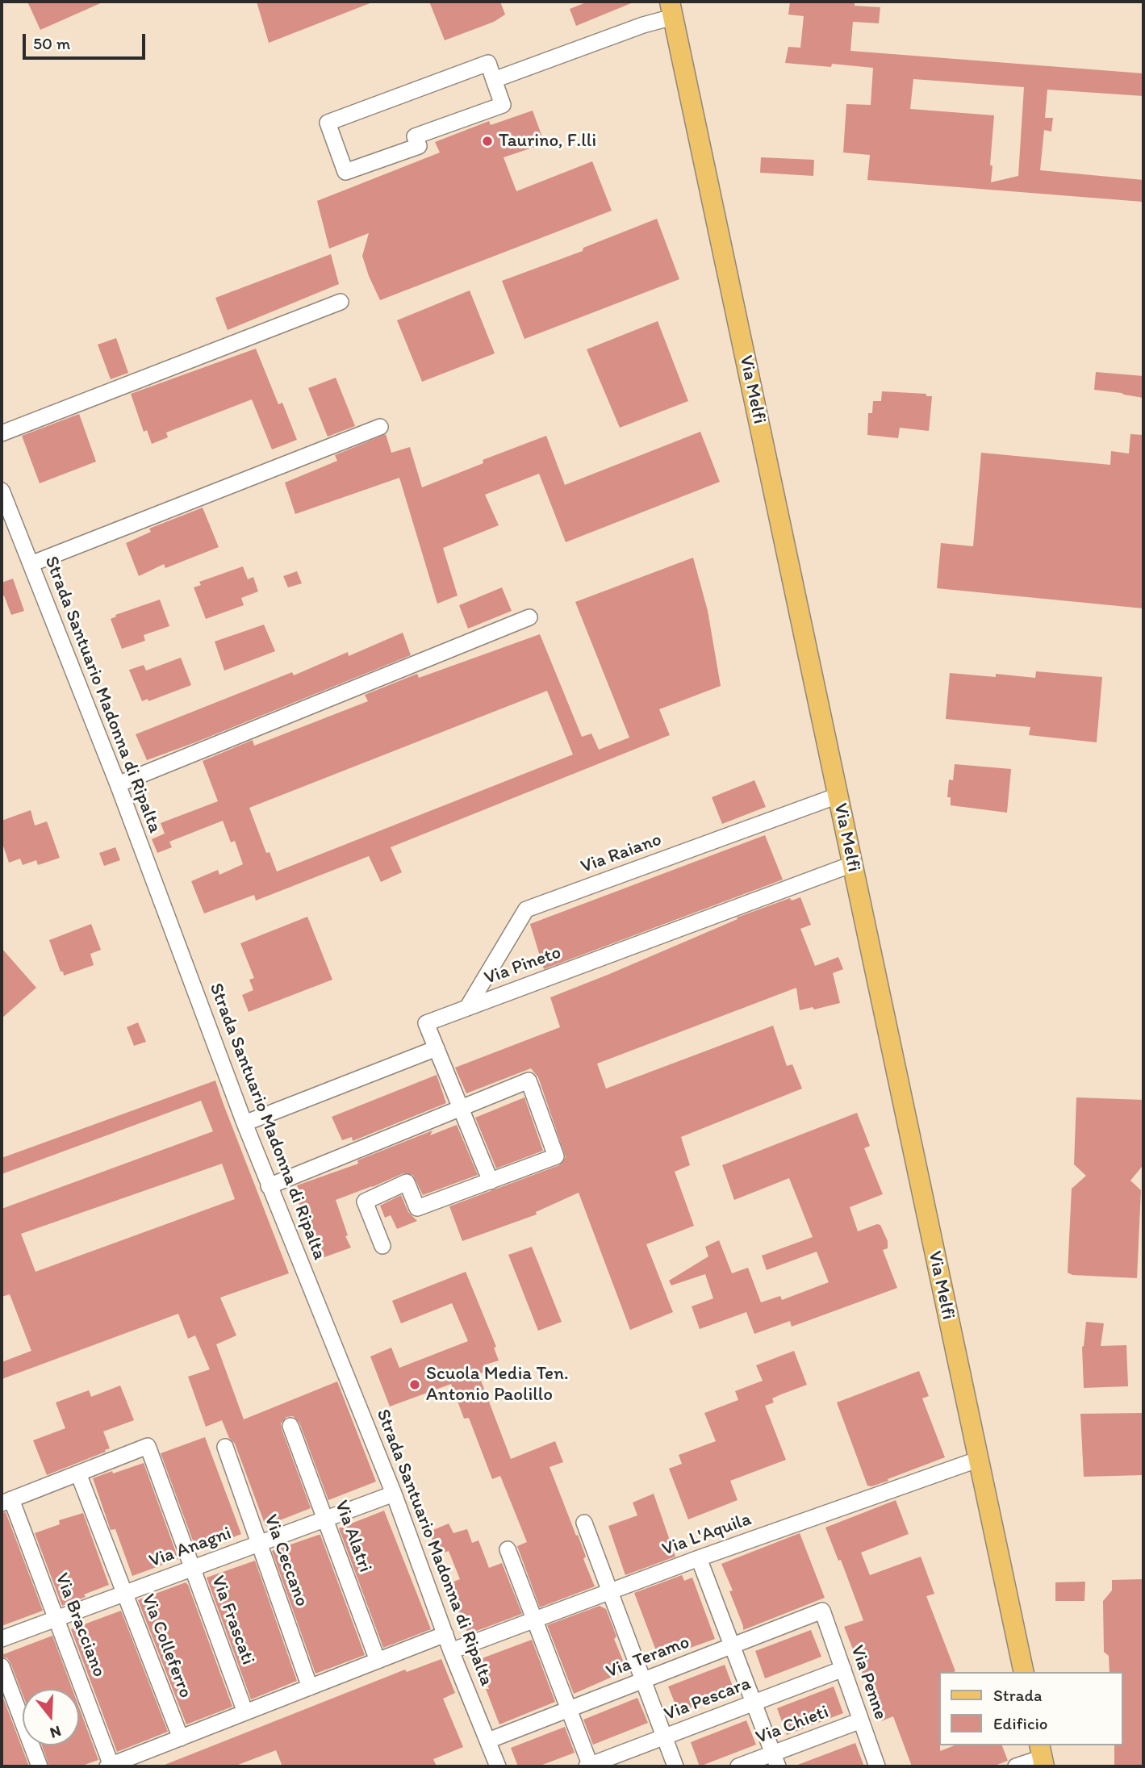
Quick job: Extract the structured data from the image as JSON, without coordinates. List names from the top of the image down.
{
  "streets": {
    "main road": ["Via Melfi"],
    "street": [
      "Strada Santuario Madonna di Ripalta",
      "Via Raiano",
      "Via Pineto",
      "Via L'Aquila",
      "Via Alatri",
      "Via Anagni",
      "Via Ceccano",
      "Via Frascati",
      "Via Bracciano",
      "Via Colleferro",
      "Via Teramo",
      "Via Penne",
      "Via Pescara",
      "Via Chieti"
    ]
  },
  "crossings": [
    ["Via Melfi", "Via Raiano"],
    ["Via Melfi", "Via Pineto"],
    ["Via Melfi", "Via L'Aquila"],
    ["Strada Santuario Madonna di Ripalta", "Via L'Aquila"],
    ["Strada Santuario Madonna di Ripalta", "Via Anagni"],
    ["Strada Santuario Madonna di Ripalta", "Via Teramo"],
    ["Via Raiano", "Via Pineto"],
    ["Via Alatri", "Via Anagni"],
    ["Via Anagni", "Via Ceccano"],
    ["Via Anagni", "Via Frascati"],
    ["Via Anagni", "Via Bracciano"],
    ["Via Anagni", "Via Colleferro"],
    ["Via Frascati", "Via Colleferro"],
    ["Via Teramo", "Via Penne"],
    ["Via Penne", "Via Pescara"],
    ["Via Penne", "Via Chieti"]
  ],
  "places": ["Taurino, F.lli", "Scuola Media Ten. Antonio Paolillo"],
  "legend": ["Strada", "Edificio"],
  "scale_bar": "50 m",
  "north": "bottom"
}
